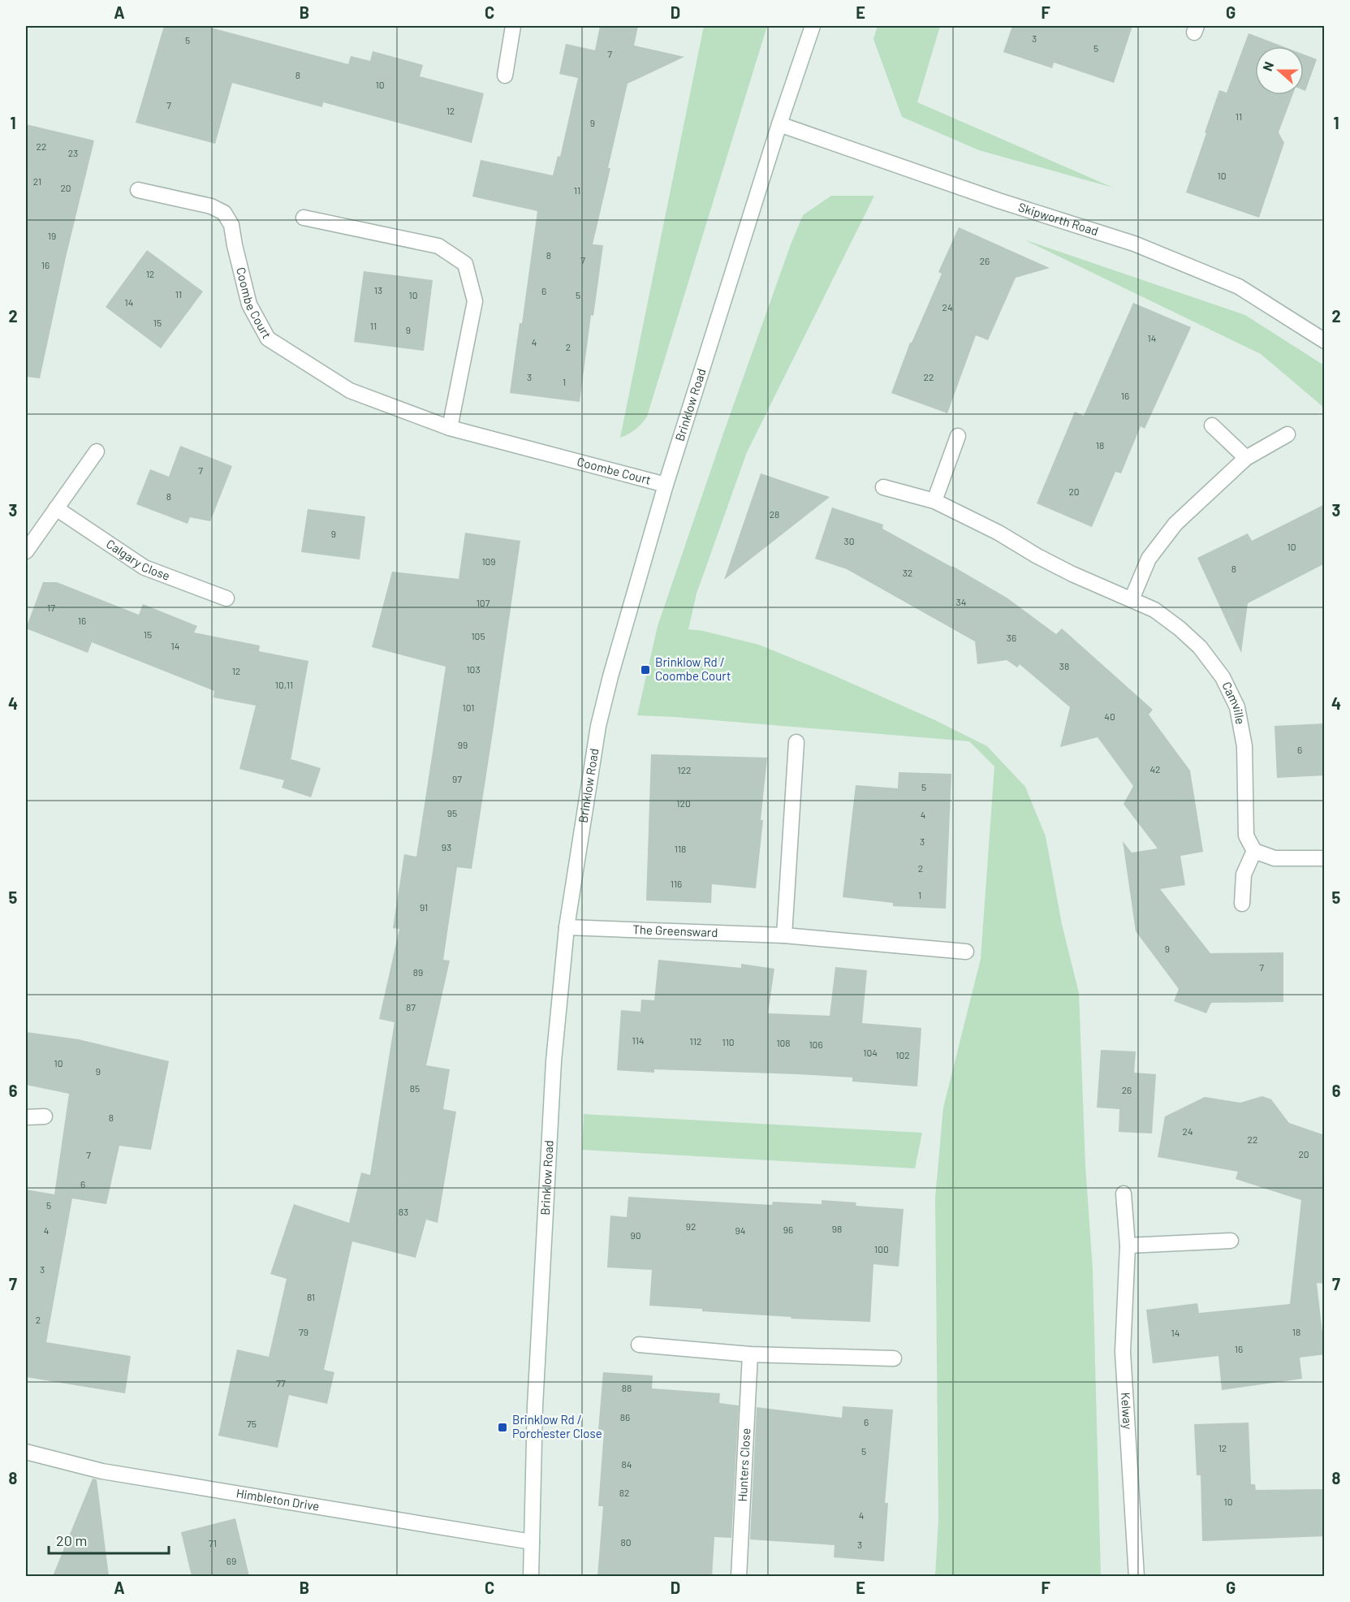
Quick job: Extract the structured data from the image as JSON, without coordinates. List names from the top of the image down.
{
  "streets": {
    "street": [
      "Skipworth Road",
      "Coombe Court",
      "Brinklow Road",
      "Calgary Close",
      "Camville",
      "The Greensward",
      "Kelway",
      "Hunters Close",
      "Himbleton Drive"
    ]
  },
  "crossings": [
    ["Skipworth Road", "Brinklow Road"],
    ["Coombe Court", "Brinklow Road"],
    ["Brinklow Road", "The Greensward"],
    ["Brinklow Road", "Himbleton Drive"]
  ],
  "places": {
    "transit": ["Brinklow Rd / Coombe Court", "Brinklow Rd / Porchester Close"]
  },
  "house_numbers": [
    "3",
    "5",
    "5",
    "7",
    "8",
    "10",
    "7",
    "12",
    "11",
    "9",
    "22",
    "23",
    "10",
    "21",
    "20",
    "11",
    "19",
    "8",
    "7",
    "26",
    "16",
    "12",
    "13",
    "6",
    "11",
    "10",
    "5",
    "14",
    "24",
    "15",
    "11",
    "9",
    "14",
    "4",
    "2",
    "3",
    "22",
    "1",
    "16",
    "18",
    "7",
    "20",
    "8",
    "28",
    "9",
    "30",
    "10",
    "109",
    "8",
    "32",
    "34",
    "107",
    "17",
    "16",
    "15",
    "105",
    "36",
    "14",
    "38",
    "103",
    "12",
    "10,11",
    "101",
    "40",
    "99",
    "6",
    "42",
    "122",
    "97",
    "5",
    "120",
    "95",
    "4",
    "3",
    "93",
    "118",
    "2",
    "116",
    "1",
    "91",
    "9",
    "7",
    "89",
    "87",
    "114",
    "112",
    "110",
    "108",
    "106",
    "104",
    "102",
    "10",
    "9",
    "85",
    "26",
    "8",
    "24",
    "22",
    "20",
    "7",
    "6",
    "5",
    "83",
    "92",
    "98",
    "96",
    "4",
    "94",
    "90",
    "100",
    "3",
    "81",
    "2",
    "79",
    "18",
    "14",
    "16",
    "77",
    "88",
    "86",
    "6",
    "75",
    "12",
    "5",
    "84",
    "82",
    "10",
    "4",
    "80",
    "71",
    "3",
    "69"
  ],
  "scale_bar": "20 m",
  "north": "left",
  "grid": {
    "columns": [
      "A",
      "B",
      "C",
      "D",
      "E",
      "F",
      "G"
    ],
    "rows": [
      "1",
      "2",
      "3",
      "4",
      "5",
      "6",
      "7",
      "8"
    ]
  }
}
